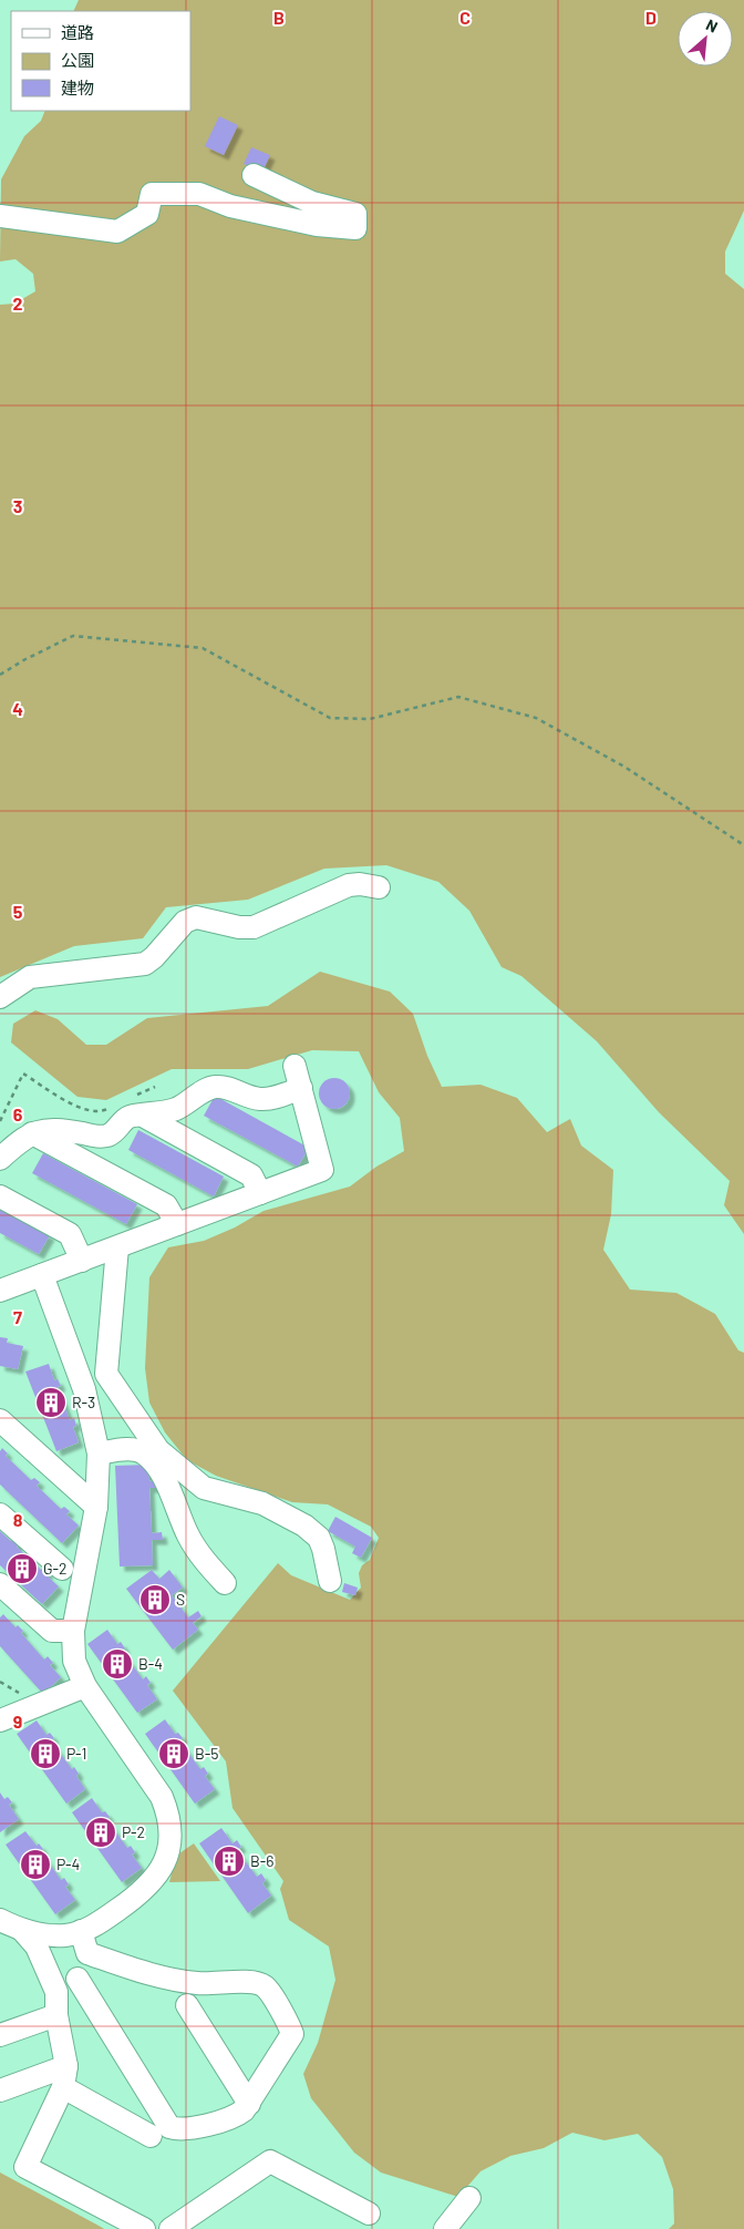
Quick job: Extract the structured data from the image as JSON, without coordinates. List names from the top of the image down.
{
  "places": {
    "building": [
      "R-3",
      "G-2",
      "S",
      "B-4",
      "P-1",
      "B-5",
      "P-2",
      "B-6",
      "P-4"
    ]
  },
  "legend": ["道路", "公園", "建物"],
  "north": "top right",
  "grid": {
    "columns": ["B", "C", "D"],
    "rows": [
      "2",
      "3",
      "4",
      "5",
      "6",
      "7",
      "8",
      "9"
    ]
  }
}
